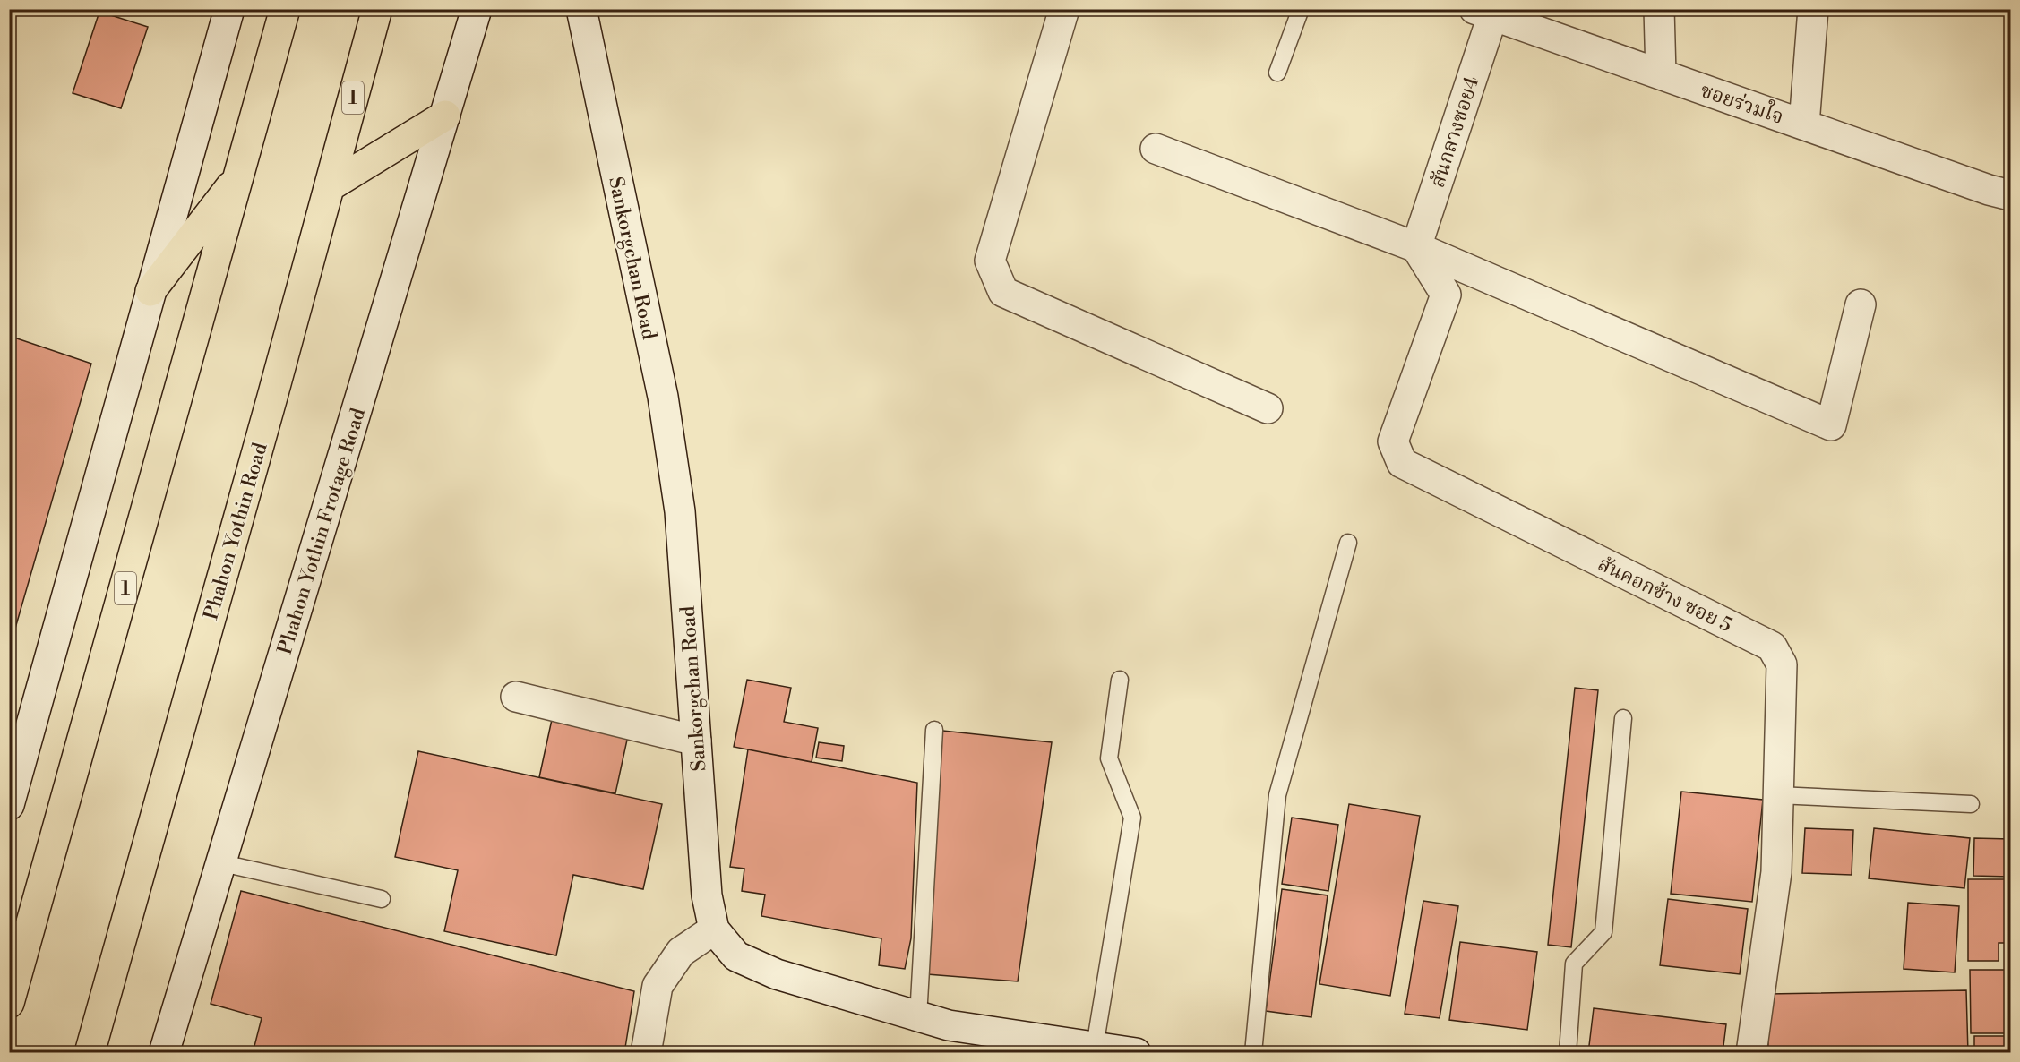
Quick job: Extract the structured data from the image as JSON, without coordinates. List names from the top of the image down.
{
  "streets": {
    "main road": ["1", "Phahon Yothin Road"],
    "street": [
      "ซอยร่วมใจ",
      "สันกลางซอย4",
      "Sankorgchan Road",
      "Phahon Yothin Frotage Road",
      "สันคอกช้าง ซอย 5"
    ]
  },
  "crossings": [
    ["ซอยร่วมใจ", "สันกลางซอย4"],
    ["สันกลางซอย4", "สันคอกช้าง ซอย 5"]
  ]
}
